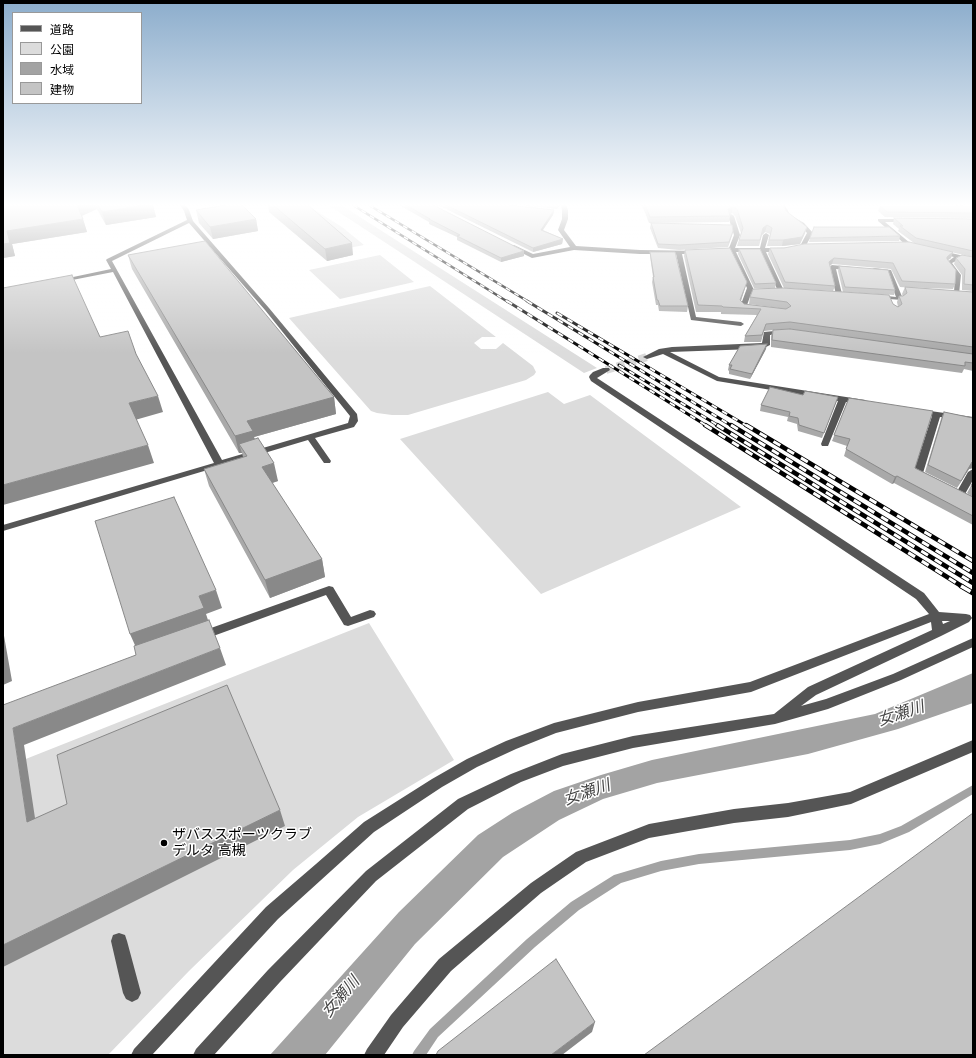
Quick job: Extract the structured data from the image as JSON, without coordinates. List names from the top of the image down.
{
  "water": ["女瀬川"],
  "places": ["ザバススポーツクラブ デルタ 高槻"],
  "legend": [
    "道路",
    "公園",
    "水域",
    "建物"
  ]
}
